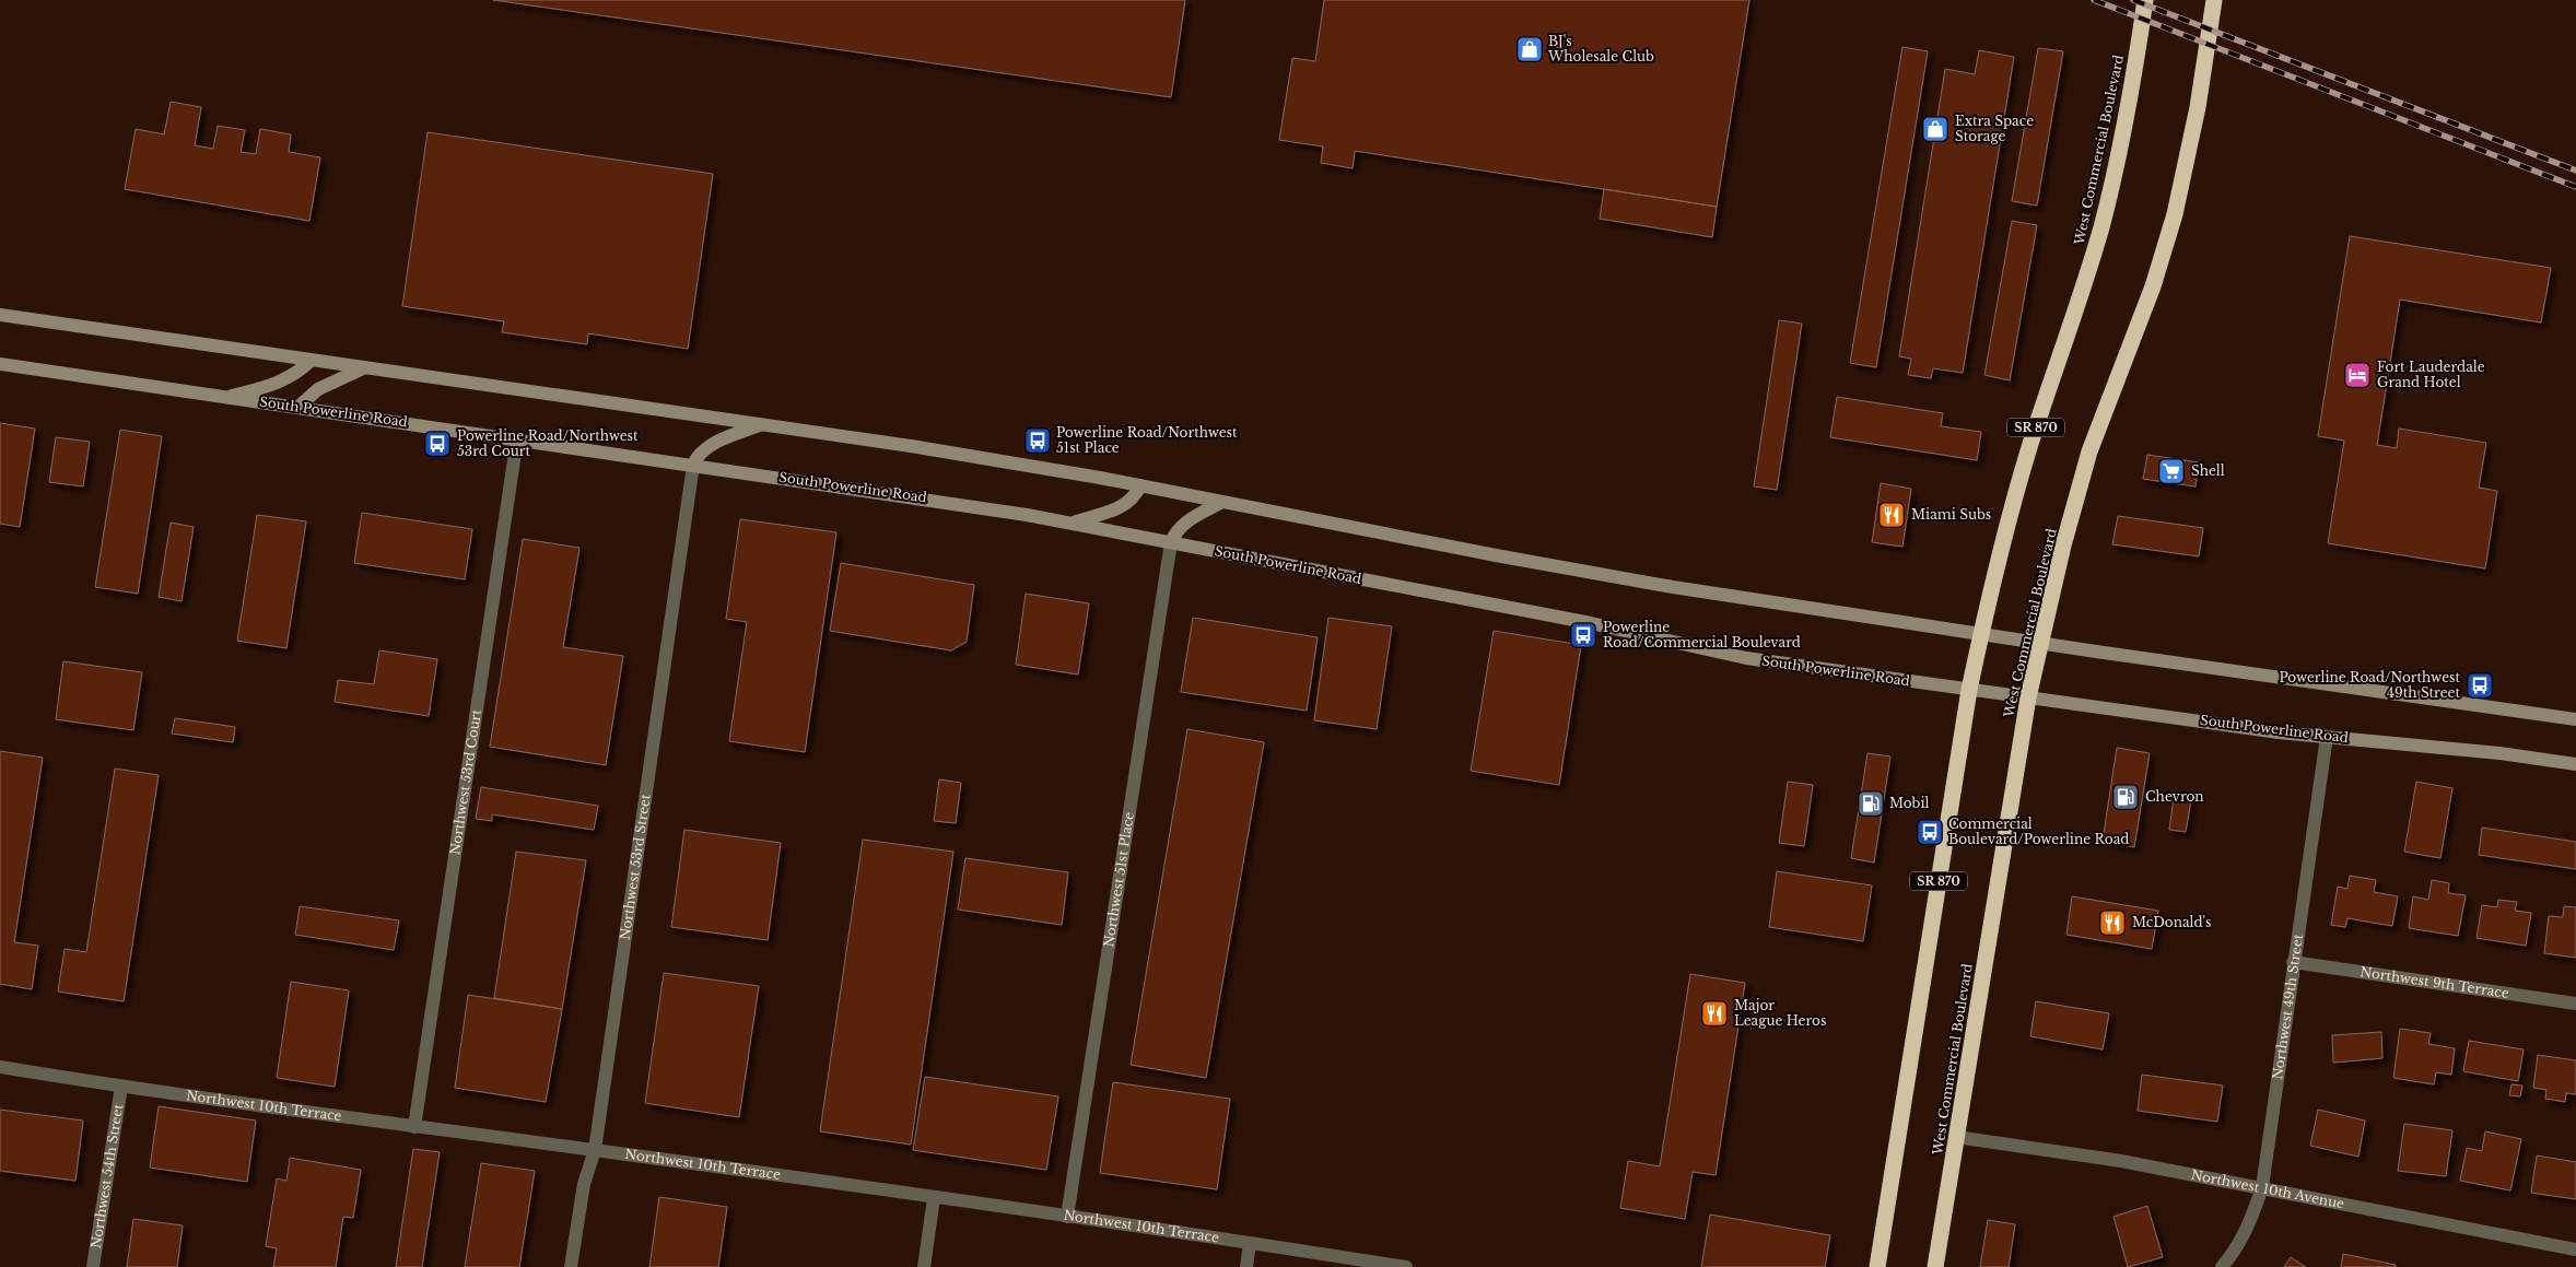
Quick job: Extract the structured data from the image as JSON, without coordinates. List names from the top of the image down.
{
  "streets": {
    "highway": ["West Commercial Boulevard", "SR 870"],
    "main road": ["South Powerline Road"],
    "street": [
      "Northwest 53rd Court",
      "Northwest 53rd Street",
      "Northwest 51st Place",
      "Northwest 9th Terrace",
      "Northwest 49th Street",
      "Northwest 10th Terrace",
      "Northwest 54th Street",
      "Northwest 10th Avenue"
    ]
  },
  "crossings": [
    ["West Commercial Boulevard", "South Powerline Road"],
    ["West Commercial Boulevard", "Northwest 10th Avenue"],
    ["South Powerline Road", "Northwest 53rd Court"],
    ["South Powerline Road", "Northwest 53rd Street"],
    ["South Powerline Road", "Northwest 51st Place"],
    ["South Powerline Road", "Northwest 49th Street"],
    ["Northwest 53rd Court", "Northwest 10th Terrace"],
    ["Northwest 53rd Street", "Northwest 10th Terrace"],
    ["Northwest 51st Place", "Northwest 10th Terrace"],
    ["Northwest 9th Terrace", "Northwest 49th Street"],
    ["Northwest 49th Street", "Northwest 10th Avenue"],
    ["Northwest 10th Terrace", "Northwest 54th Street"]
  ],
  "places": {
    "shop": ["BJ's Wholesale Club", "Extra Space Storage"],
    "hotel": ["Fort Lauderdale Grand Hotel"],
    "bus stop": [
      "Powerline Road/Northwest 51st Place",
      "Powerline Road/Northwest 53rd Court",
      "Powerline Road/Commercial Boulevard",
      "Powerline Road/Northwest 49th Street",
      "Commercial Boulevard/Powerline Road"
    ],
    "supermarket": ["Shell"],
    "restaurant": ["Miami Subs", "McDonald's", "Major League Heros"],
    "fuel station": ["Chevron", "Mobil"]
  }
}
